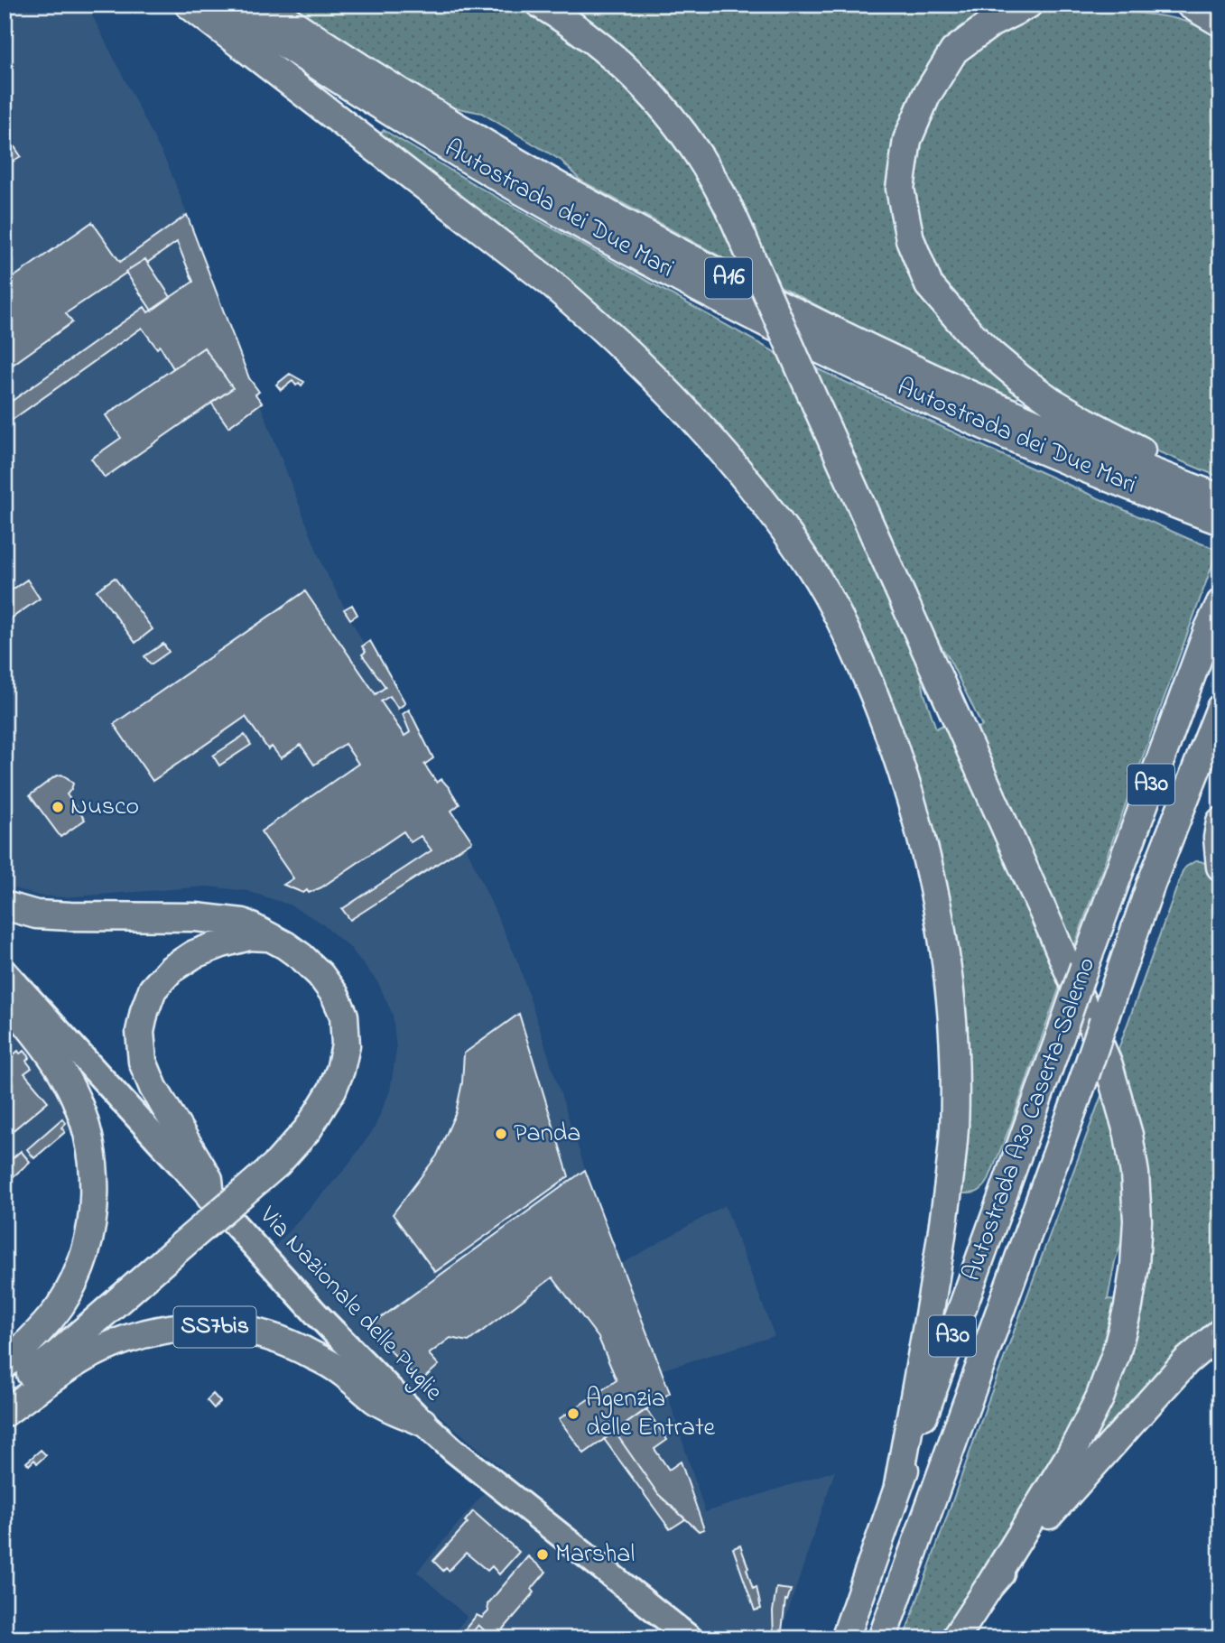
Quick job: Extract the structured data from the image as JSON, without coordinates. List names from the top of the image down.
{
  "streets": {
    "highway": [
      "Autostrada dei Due Mari",
      "A16",
      "A30",
      "Autostrada A30 Caserta-Salerno",
      "SS7bis"
    ],
    "main road": ["Via Nazionale delle Puglie"]
  },
  "crossings": [
    ["Via Nazionale delle Puglie", "SS7bis"]
  ],
  "places": [
    "Nusco",
    "Panda",
    "Agenzia delle Entrate",
    "Marshal"
  ]
}
